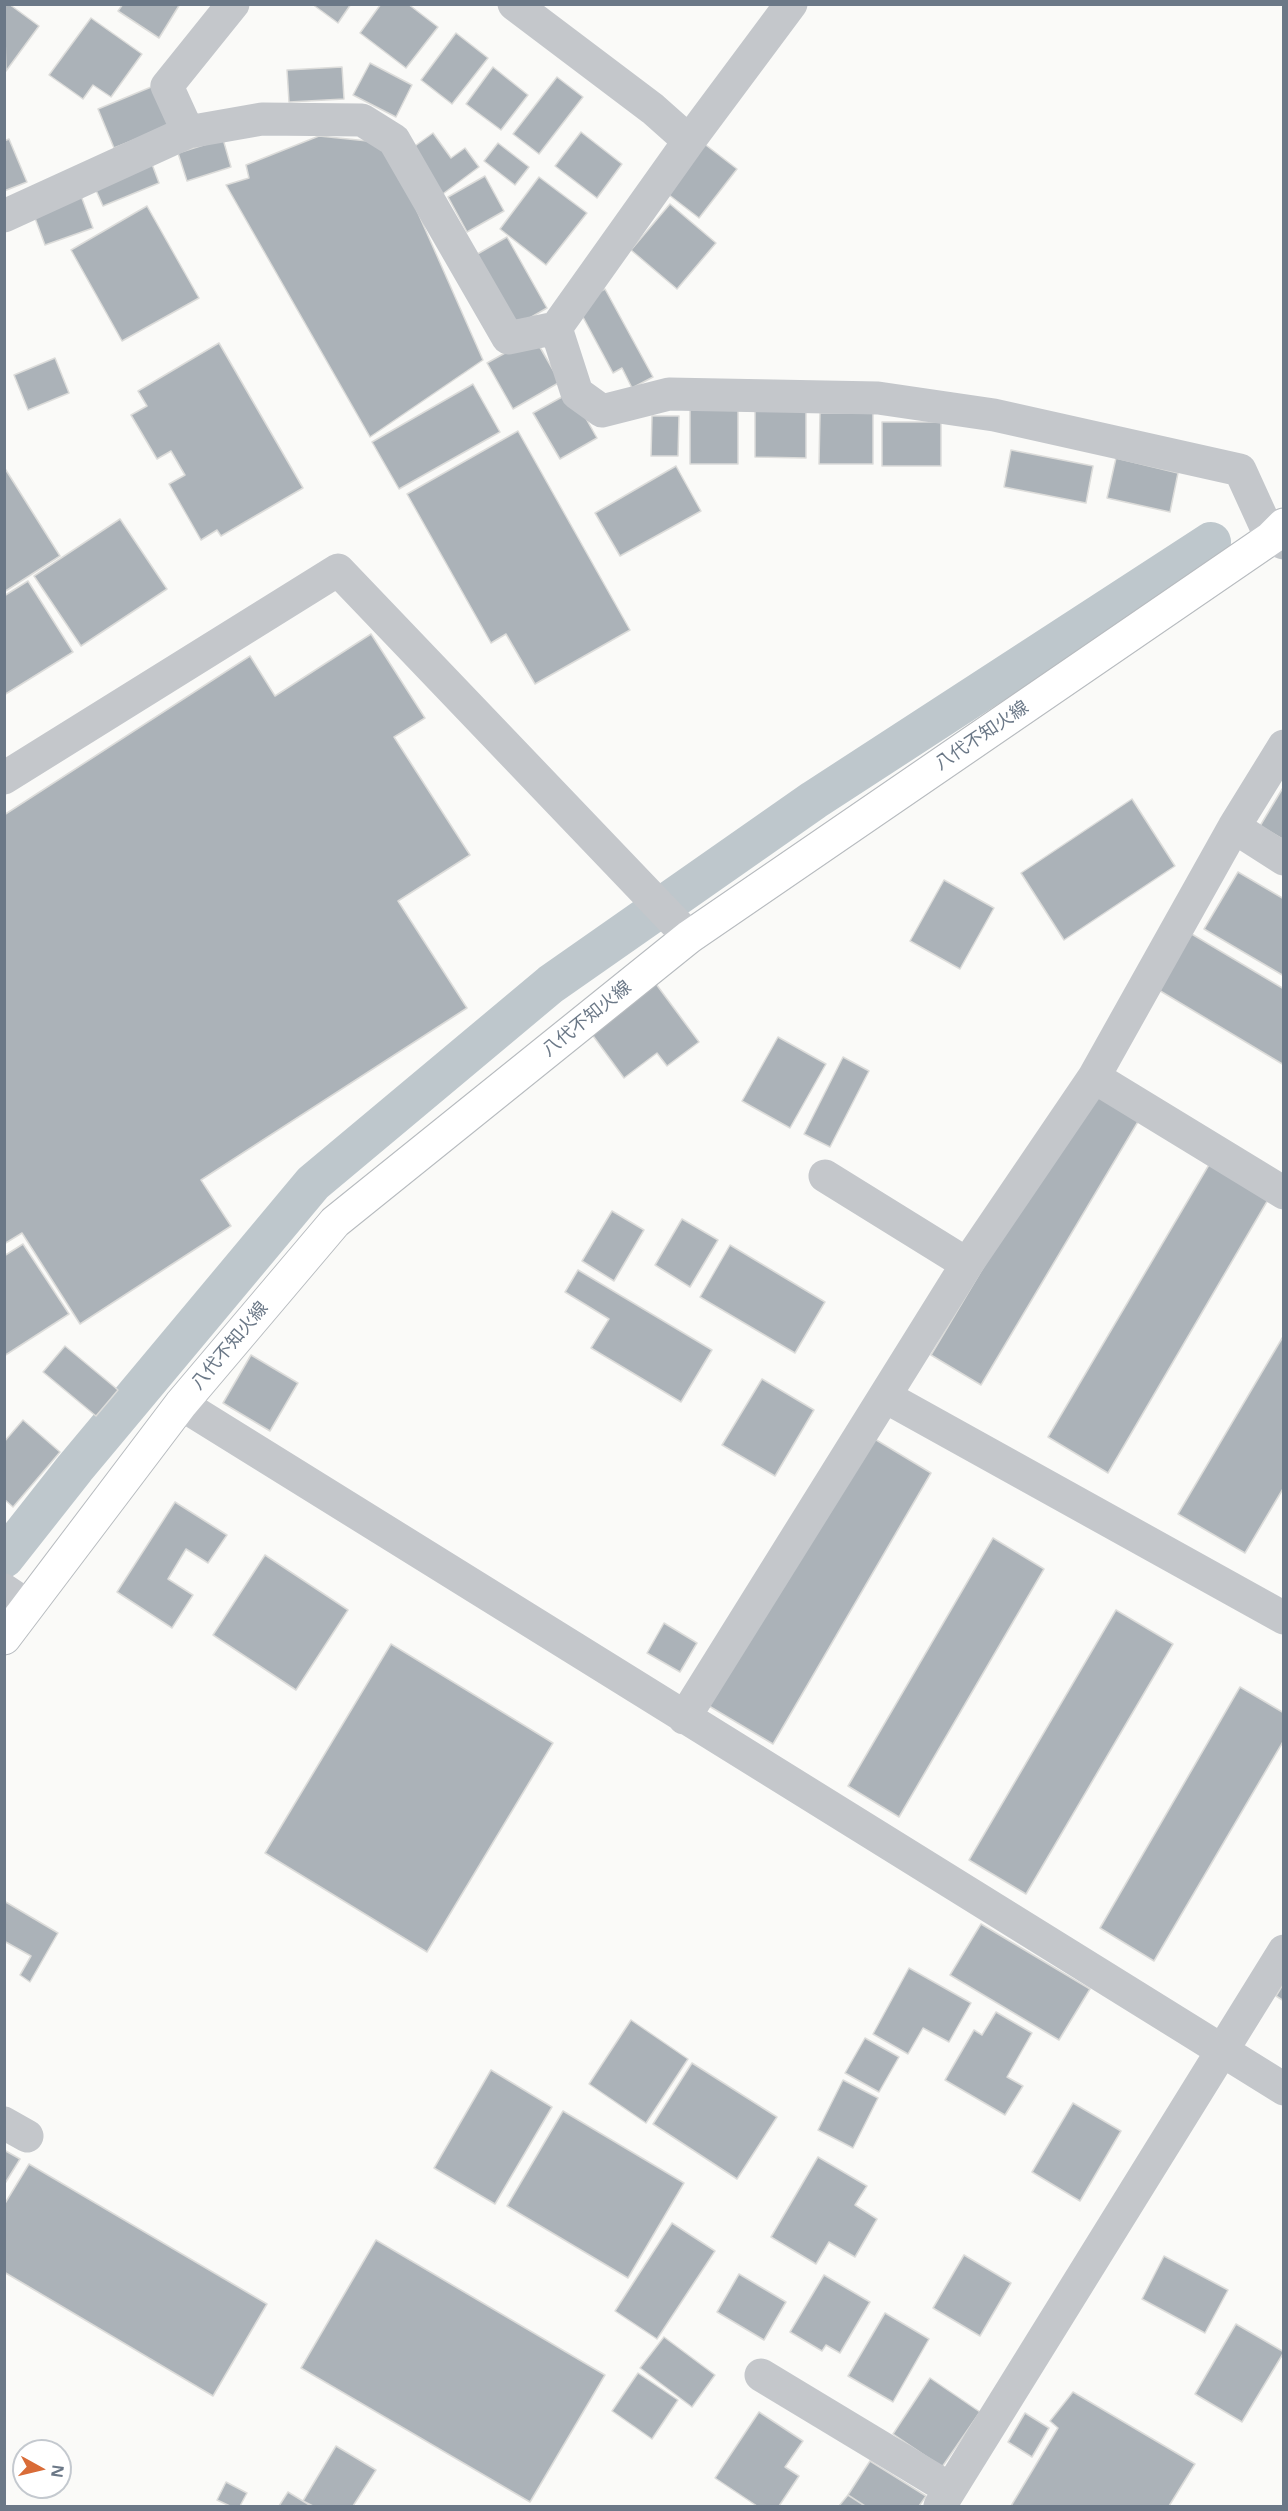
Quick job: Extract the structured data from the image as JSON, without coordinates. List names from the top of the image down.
{
  "streets": {
    "main road": ["八代不知火線"]
  },
  "north": "right"
}
